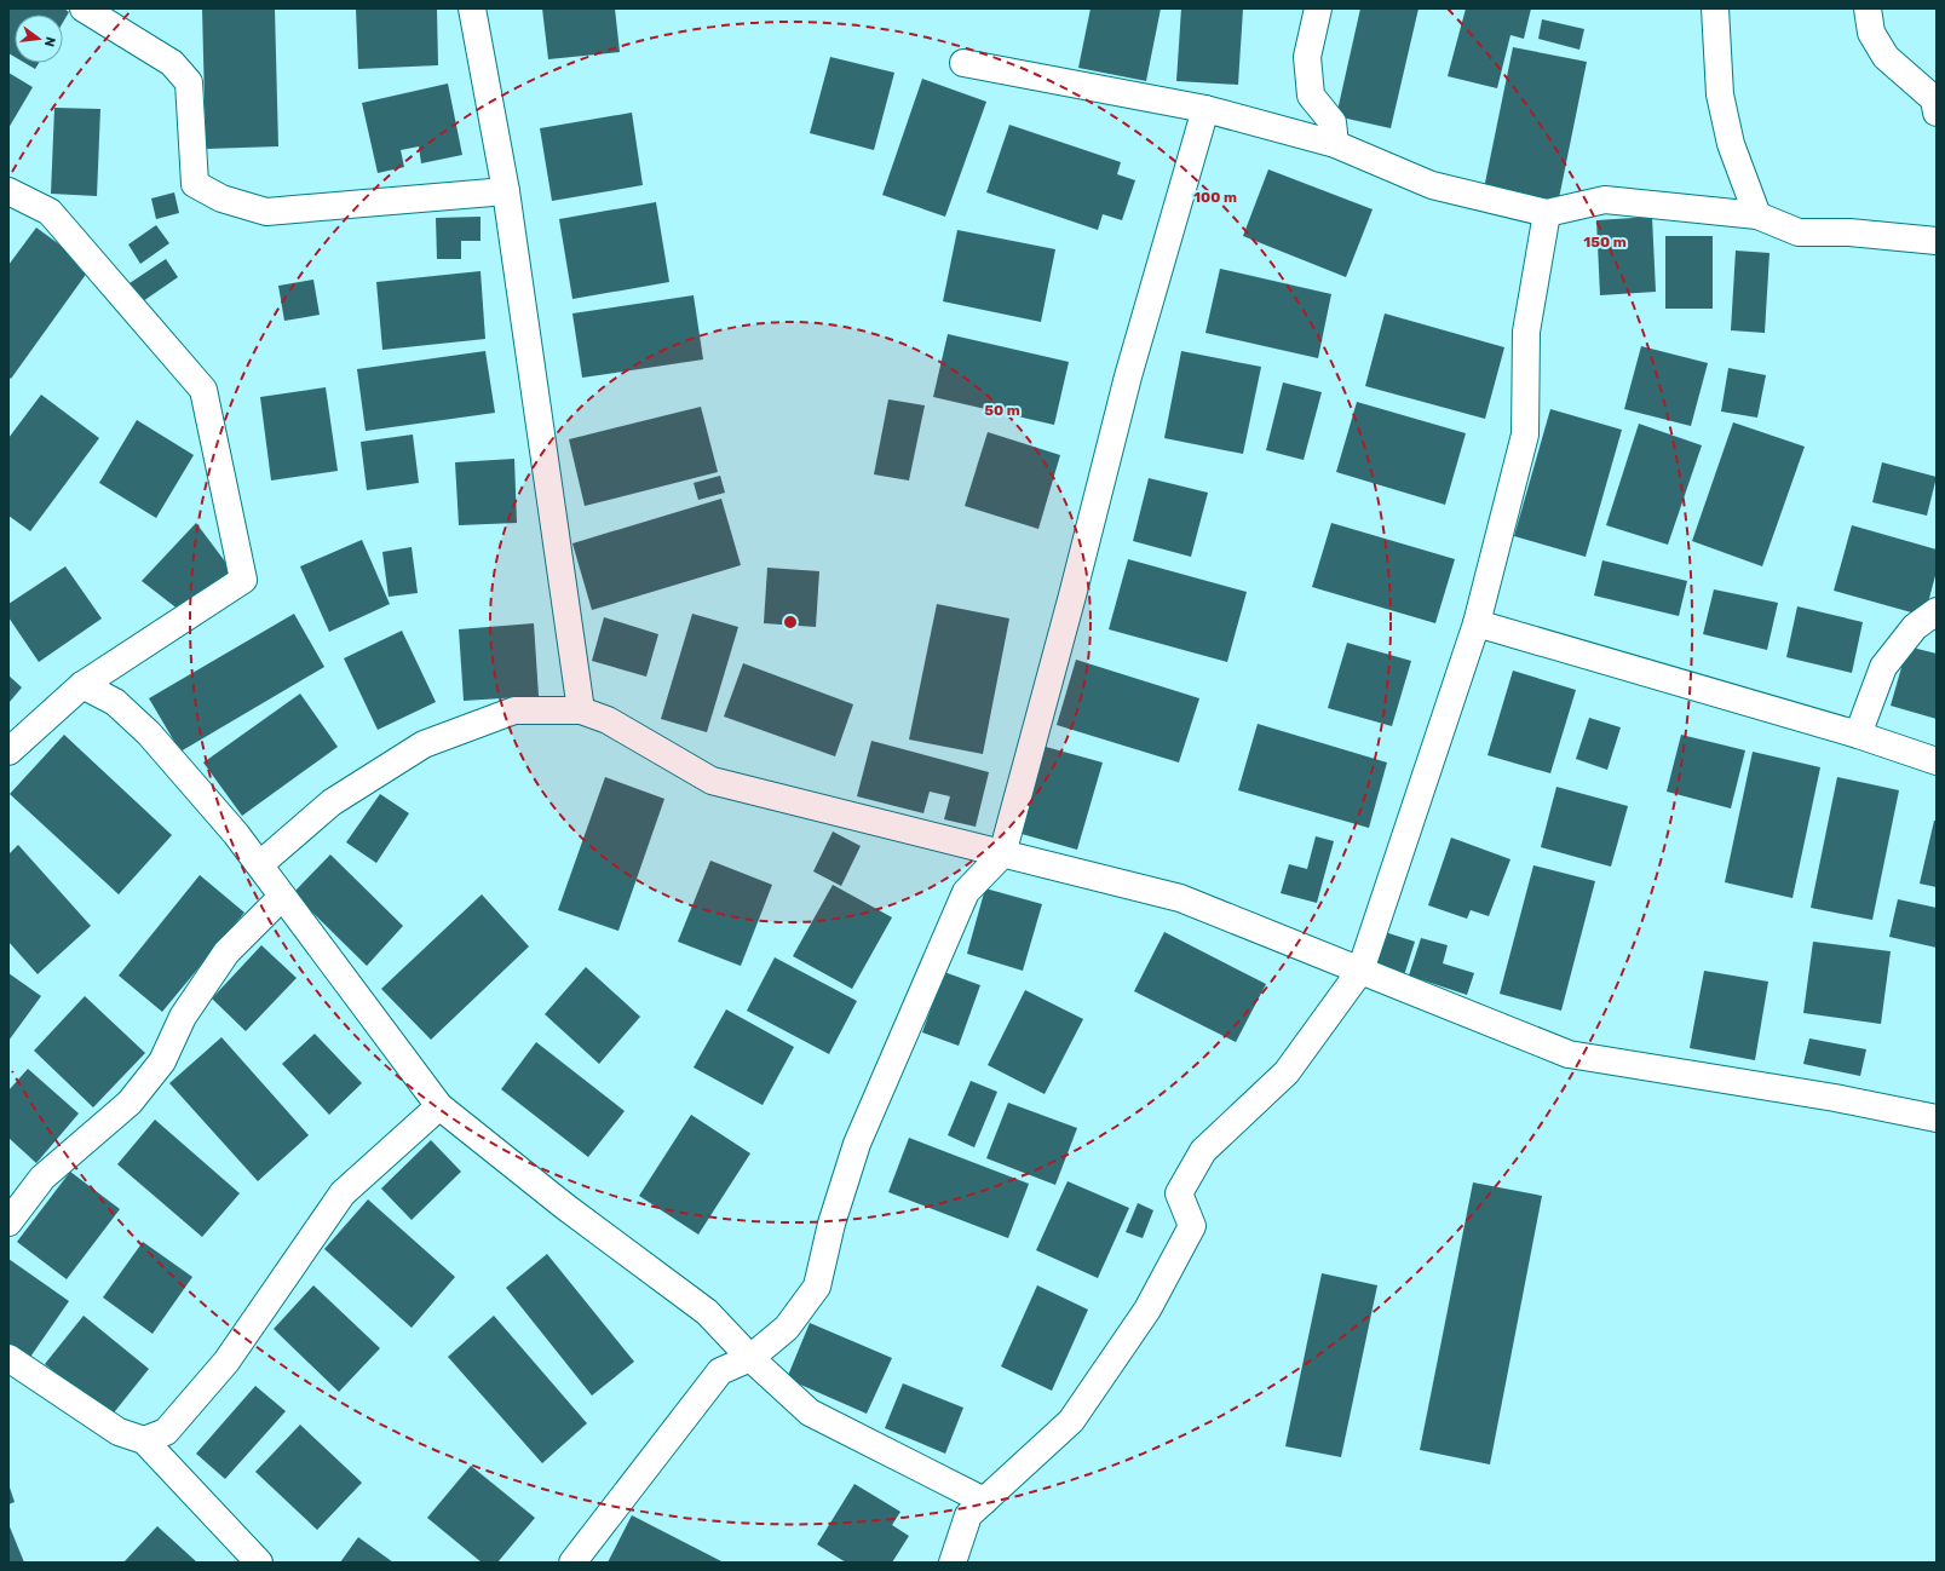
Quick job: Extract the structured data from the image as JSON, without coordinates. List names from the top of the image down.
{
  "north": "right",
  "rings": ["100 m", "150 m", "50 m"]
}
